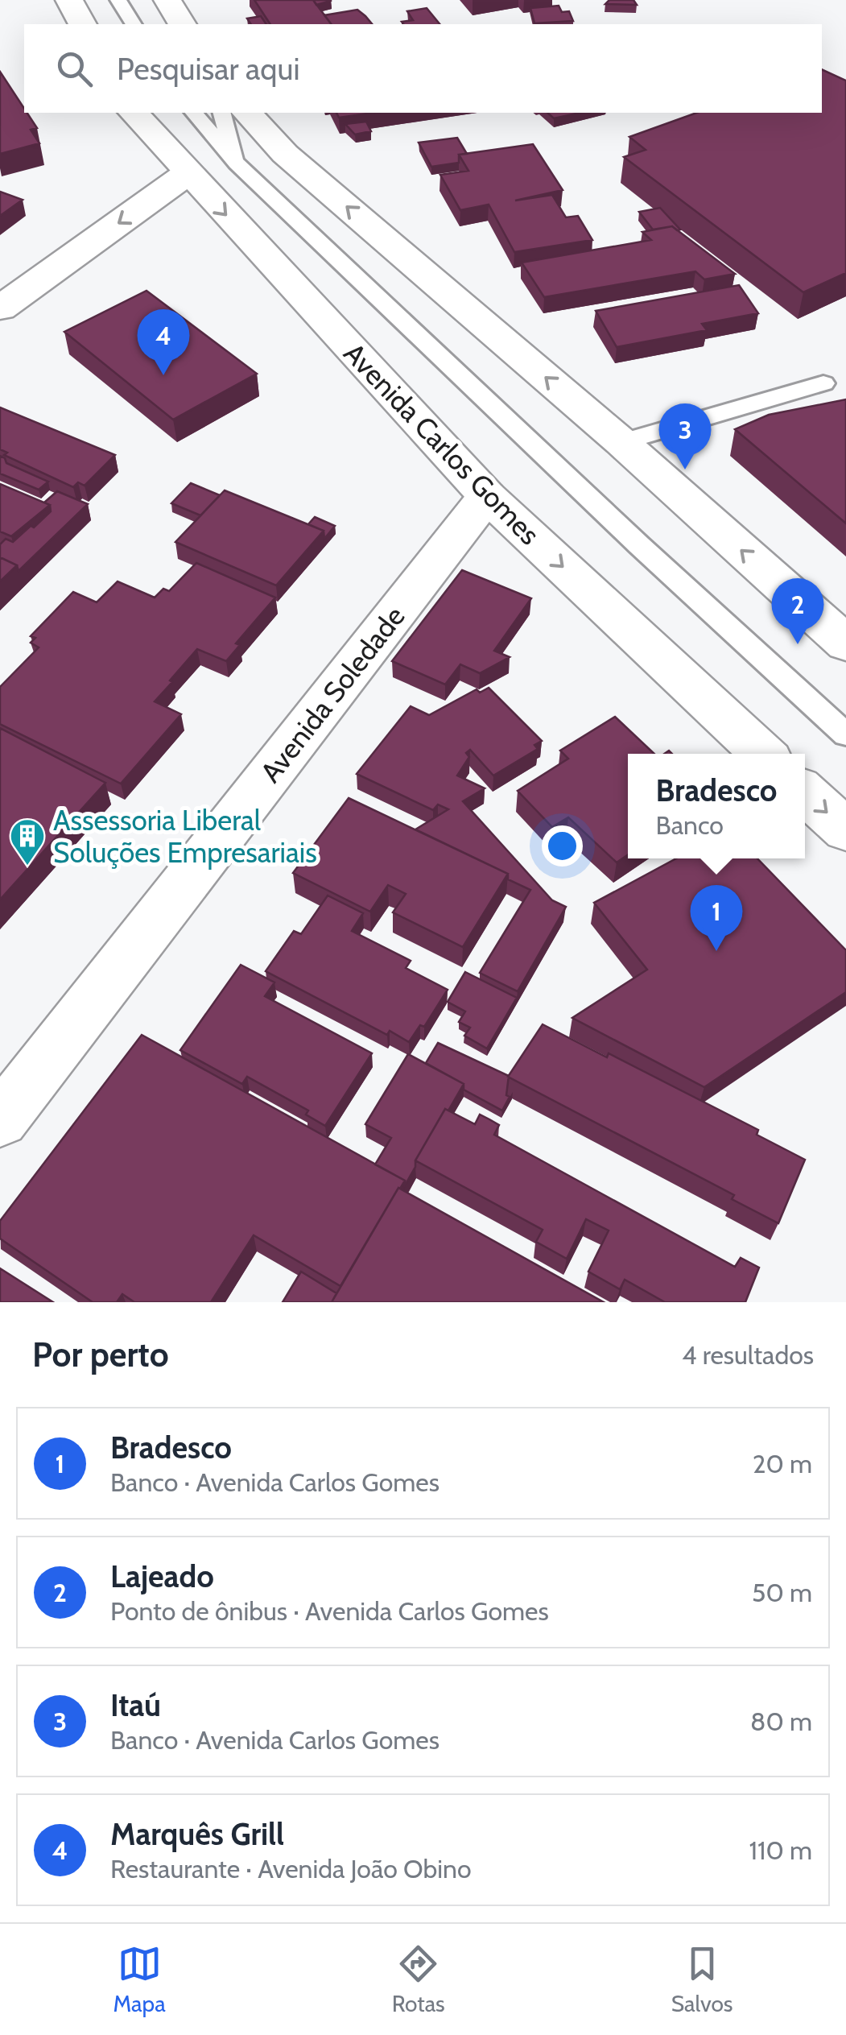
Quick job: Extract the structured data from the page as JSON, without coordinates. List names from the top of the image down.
{
  "streets": {
    "main road": ["Avenida Carlos Gomes", "Avenida Soledade"]
  },
  "crossings": [
    ["Avenida Carlos Gomes", "Avenida Soledade"]
  ],
  "places": {
    "building": ["Assessoria Liberal Soluções Empresariais"]
  },
  "page": {
    "search": "Pesquisar aqui",
    "pins": [
      "4",
      "3",
      "2",
      "1"
    ],
    "popup": ["Bradesco", "Banco"],
    "heading": ["Por perto", "4 resultados"],
    "list": [
      {
        "mark": "1",
        "name": "Bradesco",
        "note": "Banco · Avenida Carlos Gomes",
        "value": "20 m"
      },
      {
        "mark": "2",
        "name": "Lajeado",
        "note": "Ponto de ônibus · Avenida Carlos Gomes",
        "value": "50 m"
      },
      {
        "mark": "3",
        "name": "Itaú",
        "note": "Banco · Avenida Carlos Gomes",
        "value": "80 m"
      },
      {
        "mark": "4",
        "name": "Marquês Grill",
        "note": "Restaurante · Avenida João Obino",
        "value": "110 m"
      }
    ],
    "nav": ["Mapa", "Rotas", "Salvos"]
  }
}
